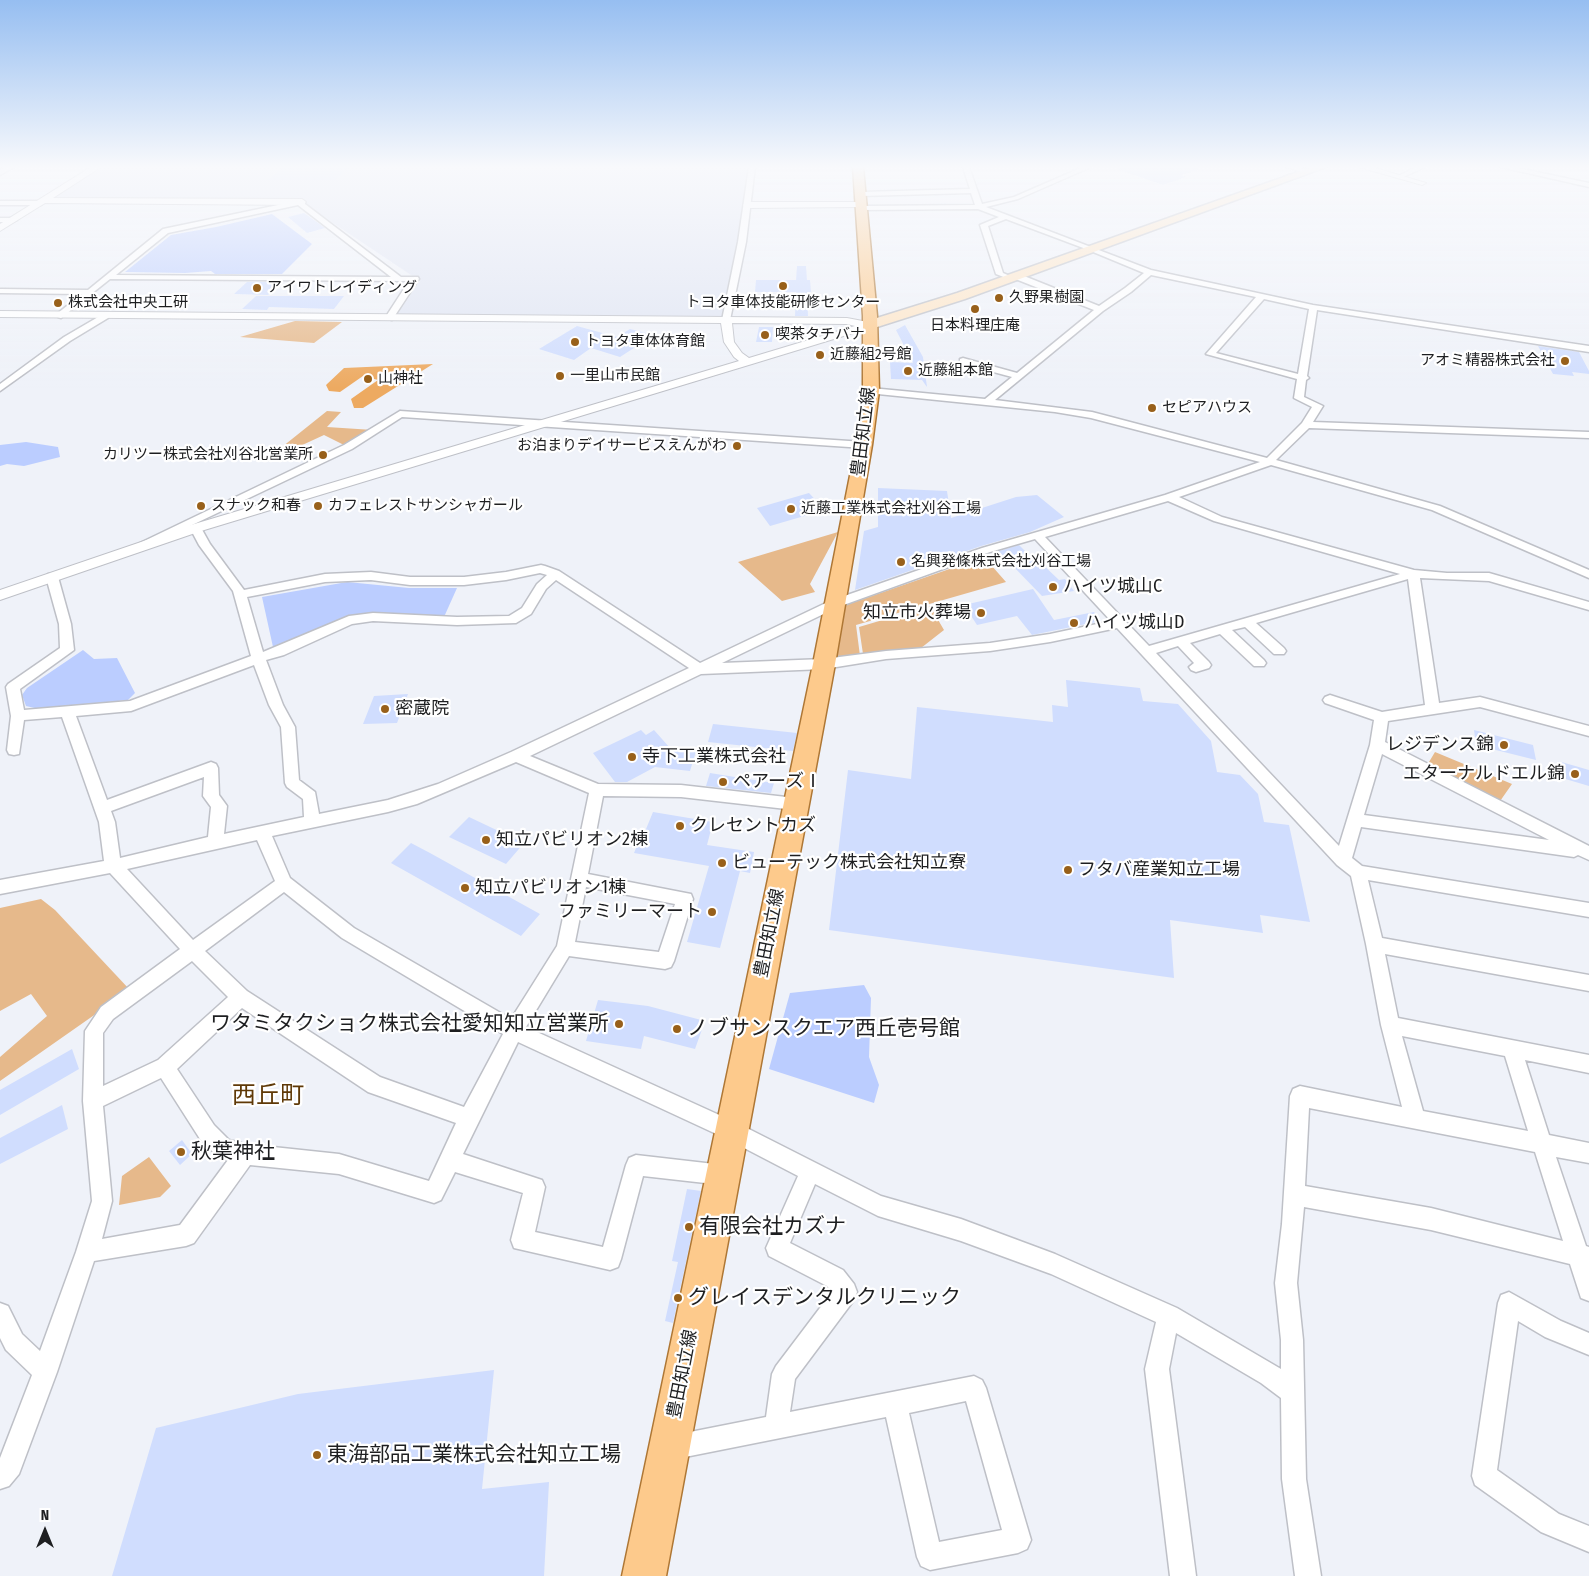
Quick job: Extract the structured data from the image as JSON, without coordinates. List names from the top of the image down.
{
  "streets": {
    "main road": ["豊田知立線"]
  },
  "districts": ["西丘町"],
  "places": [
    "トヨタ車体技能研修センター",
    "アイワトレイディング",
    "久野果樹園",
    "株式会社中央工研",
    "日本料理庄庵",
    "喫茶タチバナ",
    "トヨタ車体体育館",
    "近藤組2号館",
    "アオミ精器株式会社",
    "近藤組本館",
    "一里山市民館",
    "山神社",
    "セピアハウス",
    "お泊まりデイサービスえんがわ",
    "カリツー株式会社刈谷北営業所",
    "スナック和春",
    "カフェレストサンシャガール",
    "近藤工業株式会社刈谷工場",
    "名興発條株式会社刈谷工場",
    "ハイツ城山C",
    "知立市火葬場",
    "ハイツ城山D",
    "密蔵院",
    "レジデンス錦",
    "寺下工業株式会社",
    "エターナルドエル錦",
    "ペアーズⅠ",
    "クレセントカズ",
    "知立パビリオン2棟",
    "ビューテック株式会社知立寮",
    "フタバ産業知立工場",
    "知立パビリオン1棟",
    "ファミリーマート",
    "ワタミタクショク株式会社愛知知立営業所",
    "ノブサンスクエア西丘壱号館",
    "秋葉神社",
    "有限会社カズナ",
    "グレイスデンタルクリニック",
    "東海部品工業株式会社知立工場"
  ],
  "north": "top"
}
